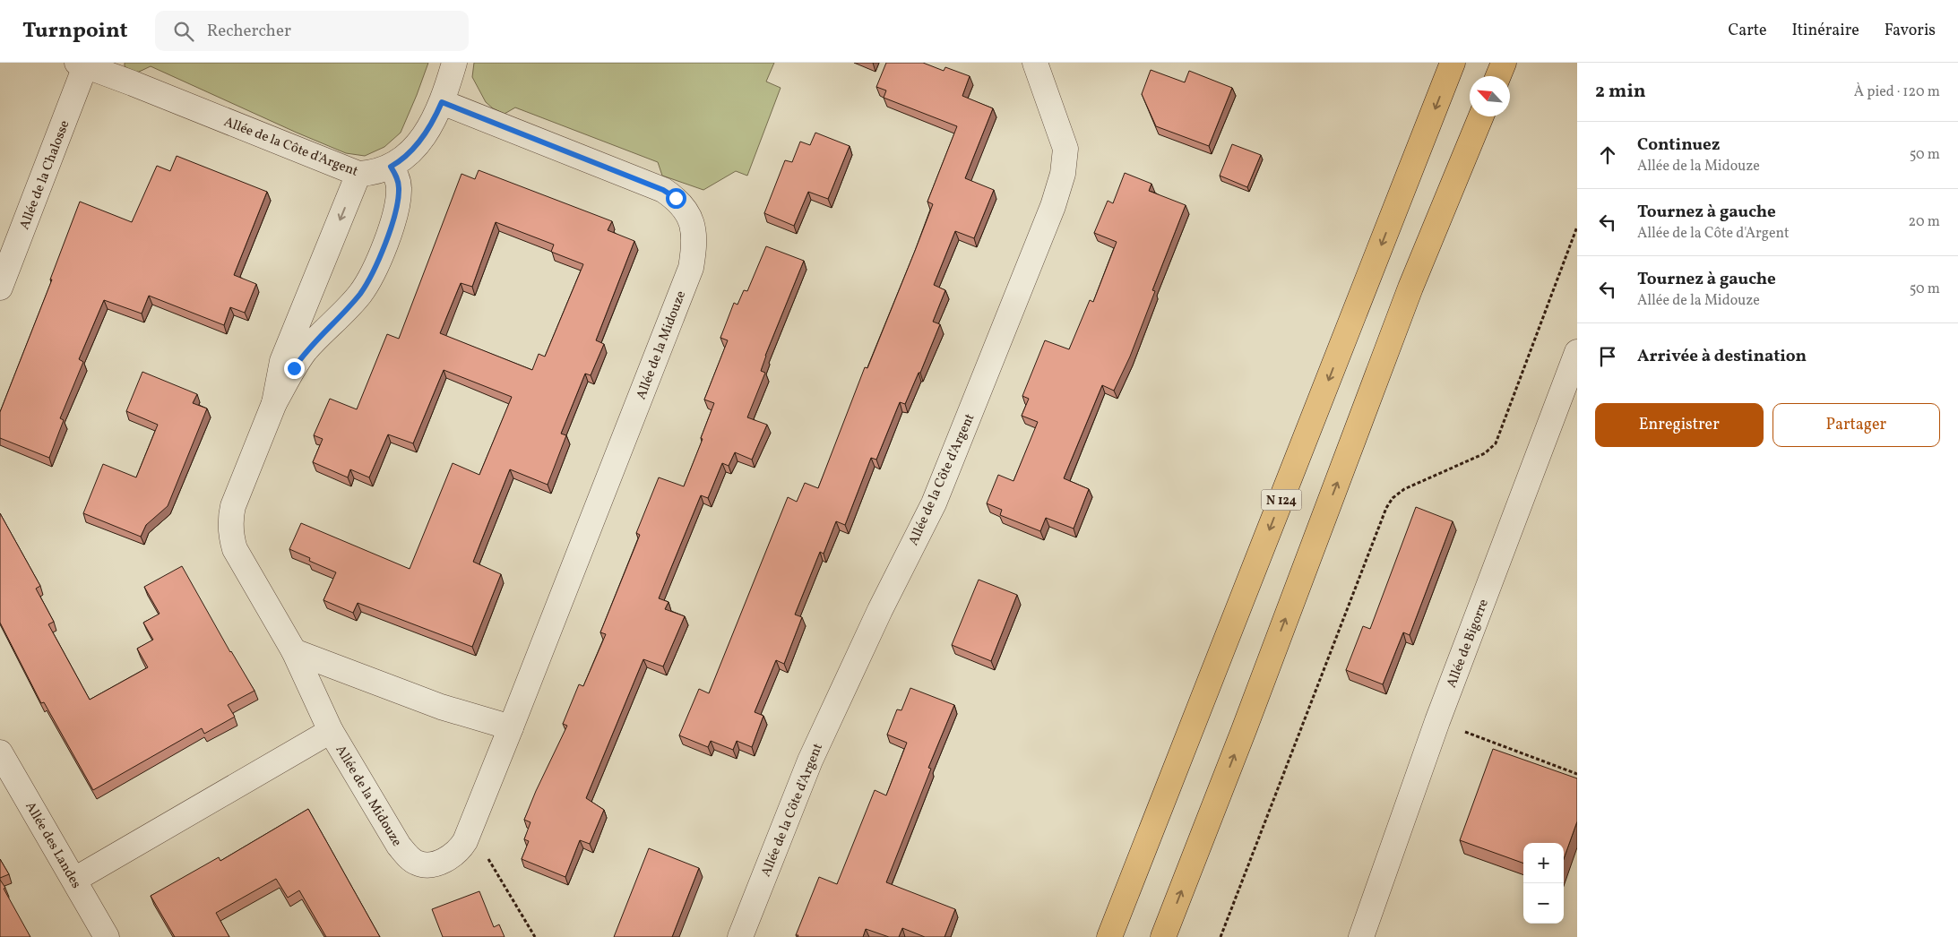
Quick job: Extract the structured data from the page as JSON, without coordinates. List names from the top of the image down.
{
  "streets": {
    "highway": ["N 124"],
    "street": [
      "Allée de la Côte d'Argent",
      "Allée de la Chalosse",
      "Allée de la Midouze",
      "Allée de Bigorre",
      "Allée des Landes"
    ]
  },
  "crossings": [
    ["Allée de la Côte d'Argent", "Allée de la Chalosse"],
    ["Allée de la Côte d'Argent", "Allée de la Midouze"],
    ["Allée de la Midouze", "Allée des Landes"]
  ],
  "north": "top left",
  "page": {
    "header": "Turnpoint",
    "search": "Rechercher",
    "nav": ["Carte", "Itinéraire", "Favoris"],
    "heading": ["2 min", "À pied · 120 m"],
    "list": [
      ["Continuez", "Allée de la Midouze", "50 m"],
      ["Tournez à gauche", "Allée de la Côte d'Argent", "20 m"],
      ["Tournez à gauche", "Allée de la Midouze", "50 m"],
      "Arrivée à destination"
    ],
    "buttons": ["Enregistrer", "Partager"],
    "map_buttons": ["+", "−"]
  }
}
